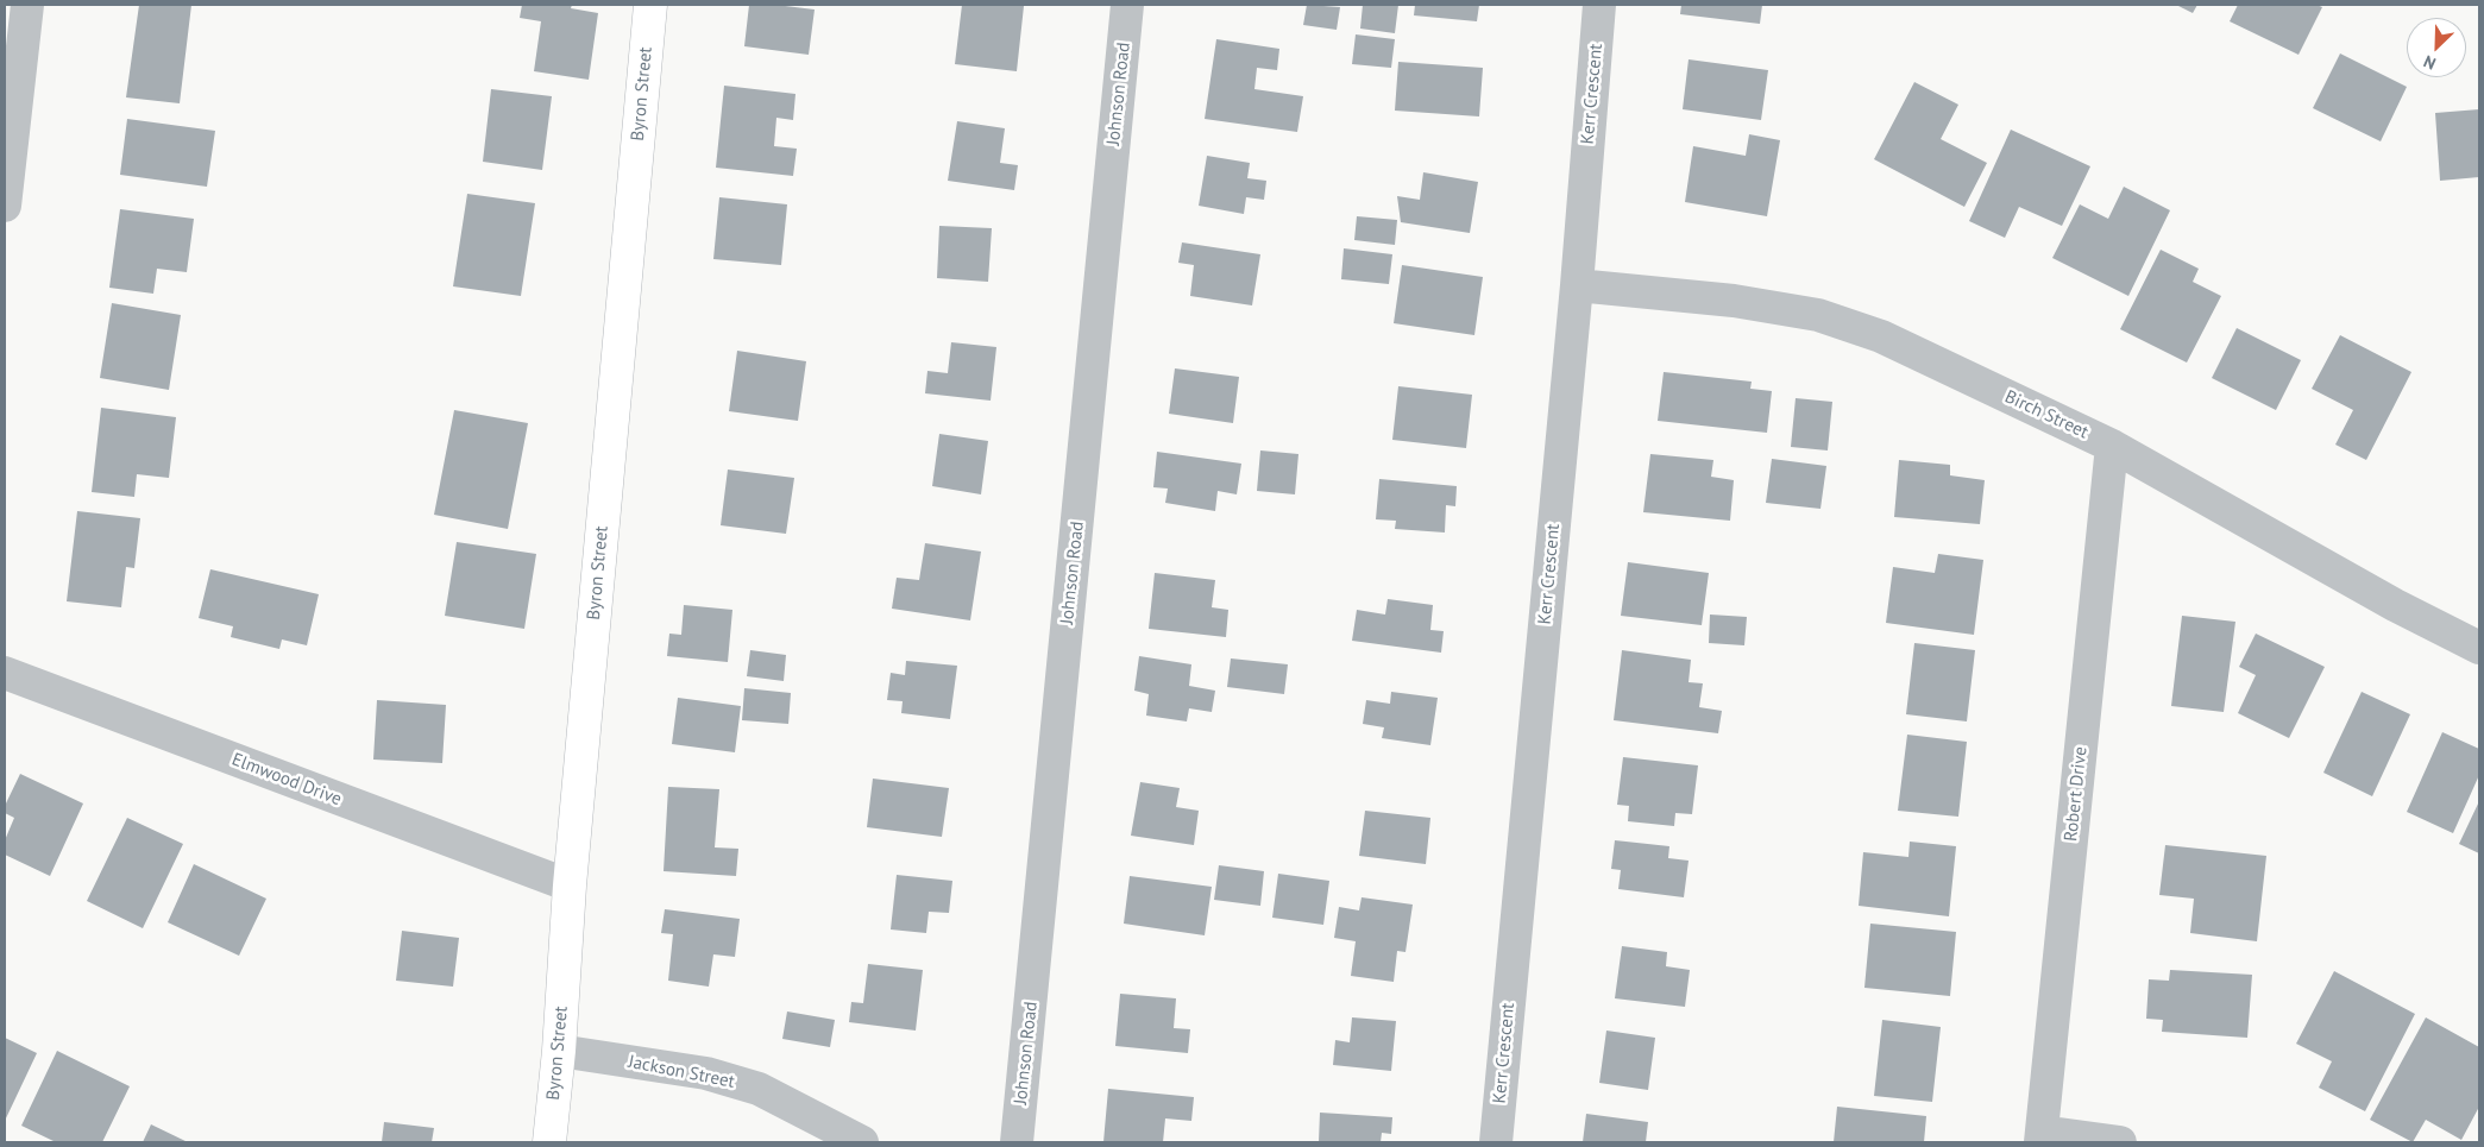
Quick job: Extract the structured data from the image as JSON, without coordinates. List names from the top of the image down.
{
  "streets": {
    "street": [
      "Byron Street",
      "Johnson Road",
      "Kerr Crescent",
      "Birch Street",
      "Elmwood Drive",
      "Robert Drive",
      "Jackson Street"
    ]
  },
  "crossings": [
    ["Byron Street", "Elmwood Drive"],
    ["Byron Street", "Jackson Street"],
    ["Kerr Crescent", "Birch Street"],
    ["Birch Street", "Robert Drive"]
  ],
  "north": "bottom left"
}
